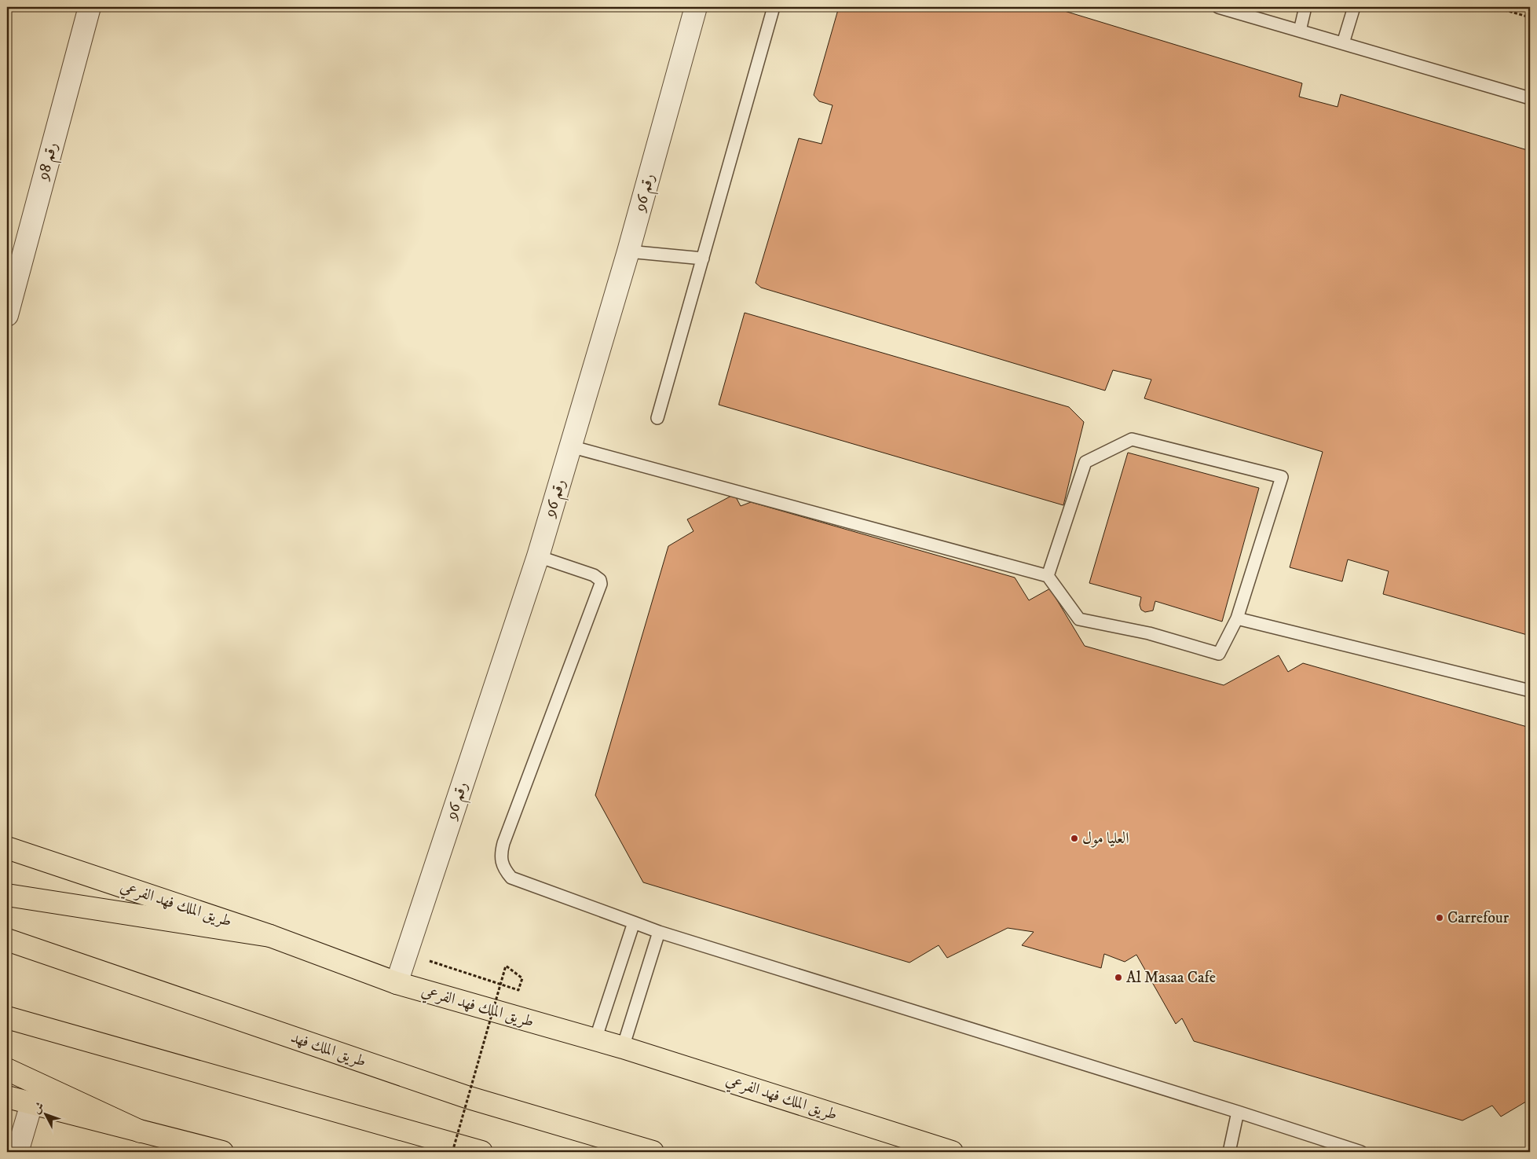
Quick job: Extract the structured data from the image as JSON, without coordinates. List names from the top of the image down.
{
  "streets": {
    "main road": ["طريق الملك فهد الفرعي", "طريق الملك فهد"],
    "street": ["رقم 98", "رقم 96"]
  },
  "crossings": [
    ["رقم 96", "طريق الملك فهد الفرعي"]
  ],
  "places": ["العليا مول", "Carrefour", "Al Masaa Cafe"],
  "north": "top left"
}
